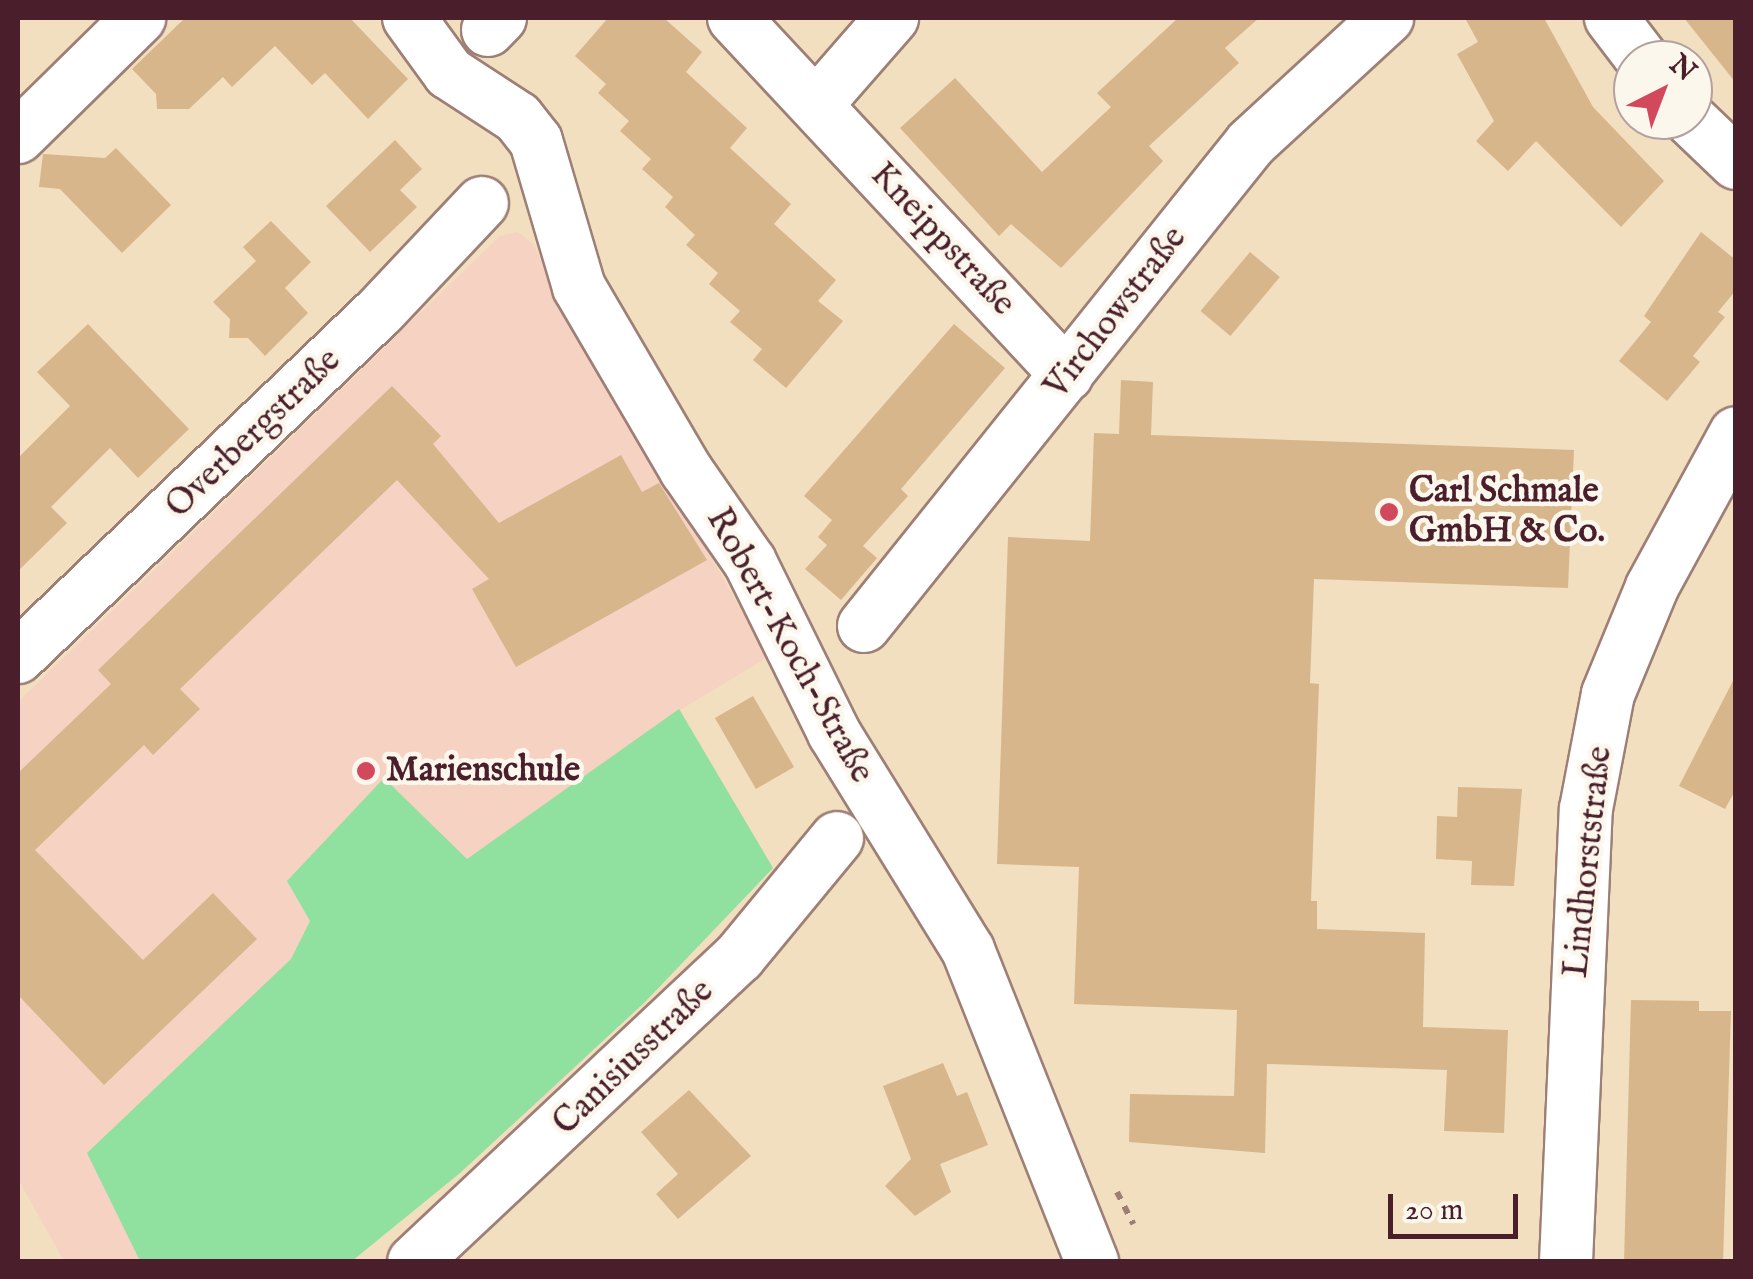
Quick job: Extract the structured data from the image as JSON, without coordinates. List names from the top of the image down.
{
  "streets": {
    "street": [
      "Kneippstraße",
      "Virchowstraße",
      "Overbergstraße",
      "Robert-Koch-Straße",
      "Lindhorststraße",
      "Canisiusstraße"
    ]
  },
  "crossings": [
    ["Kneippstraße", "Virchowstraße"]
  ],
  "places": ["Carl Schmale GmbH & Co.", "Marienschule"],
  "scale_bar": "20 m",
  "north": "top right"
}
